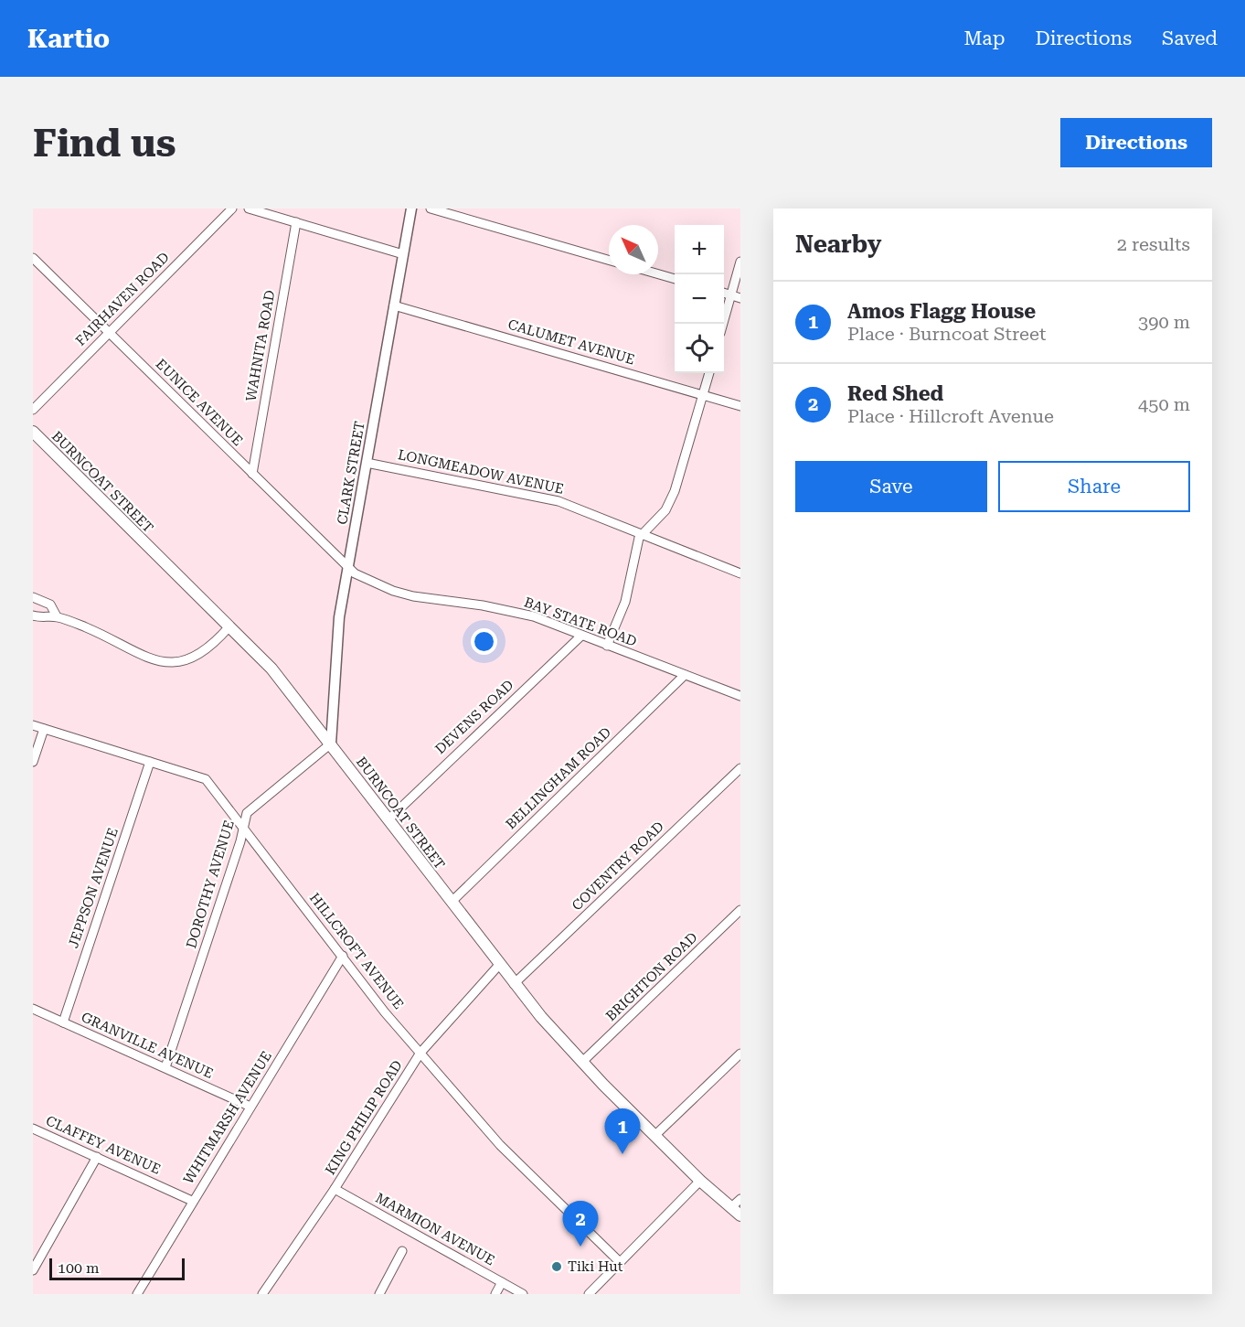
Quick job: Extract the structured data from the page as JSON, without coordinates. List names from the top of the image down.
{
  "streets": {
    "main road": ["BURNCOAT STREET"],
    "street": [
      "FAIRHAVEN ROAD",
      "CALUMET AVENUE",
      "WAHNITA ROAD",
      "EUNICE AVENUE",
      "LONGMEADOW AVENUE",
      "CLARK STREET",
      "BAY STATE ROAD",
      "DEVENS ROAD",
      "BELLINGHAM ROAD",
      "COVENTRY ROAD",
      "DOROTHY AVENUE",
      "JEPPSON AVENUE",
      "HILLCROFT AVENUE",
      "BRIGHTON ROAD",
      "GRANVILLE AVENUE",
      "WHITMARSH AVENUE",
      "KING PHILIP ROAD",
      "CLAFFEY AVENUE",
      "MARMION AVENUE"
    ]
  },
  "crossings": [
    ["FAIRHAVEN ROAD", "EUNICE AVENUE"],
    ["CALUMET AVENUE", "CLARK STREET"],
    ["WAHNITA ROAD", "EUNICE AVENUE"],
    ["EUNICE AVENUE", "CLARK STREET"],
    ["EUNICE AVENUE", "BAY STATE ROAD"],
    ["LONGMEADOW AVENUE", "CLARK STREET"],
    ["CLARK STREET", "BURNCOAT STREET"],
    ["CLARK STREET", "BAY STATE ROAD"],
    ["CLARK STREET", "DOROTHY AVENUE"],
    ["BURNCOAT STREET", "DEVENS ROAD"],
    ["BURNCOAT STREET", "BELLINGHAM ROAD"],
    ["BURNCOAT STREET", "COVENTRY ROAD"],
    ["BURNCOAT STREET", "DOROTHY AVENUE"],
    ["BURNCOAT STREET", "BRIGHTON ROAD"],
    ["BURNCOAT STREET", "KING PHILIP ROAD"],
    ["BAY STATE ROAD", "DEVENS ROAD"],
    ["BAY STATE ROAD", "BELLINGHAM ROAD"],
    ["DOROTHY AVENUE", "HILLCROFT AVENUE"],
    ["DOROTHY AVENUE", "GRANVILLE AVENUE"],
    ["JEPPSON AVENUE", "HILLCROFT AVENUE"],
    ["JEPPSON AVENUE", "GRANVILLE AVENUE"],
    ["HILLCROFT AVENUE", "WHITMARSH AVENUE"],
    ["HILLCROFT AVENUE", "KING PHILIP ROAD"],
    ["GRANVILLE AVENUE", "WHITMARSH AVENUE"],
    ["WHITMARSH AVENUE", "CLAFFEY AVENUE"],
    ["KING PHILIP ROAD", "MARMION AVENUE"]
  ],
  "places": ["Tiki Hut"],
  "scale_bar": "100 m",
  "north": "top left",
  "page": {
    "header": "Kartio",
    "nav": ["Map", "Directions", "Saved"],
    "buttons": [
      "Directions",
      ["Save", "Share"]
    ],
    "title": "Find us",
    "heading": ["Nearby", "2 results"],
    "map_buttons": ["+", "−"],
    "list": [
      {
        "mark": "1",
        "name": "Amos Flagg House",
        "note": "Place · Burncoat Street",
        "value": "390 m"
      },
      {
        "mark": "2",
        "name": "Red Shed",
        "note": "Place · Hillcroft Avenue",
        "value": "450 m"
      }
    ],
    "pins": ["1", "2"],
    "scale": "100 m"
  }
}
